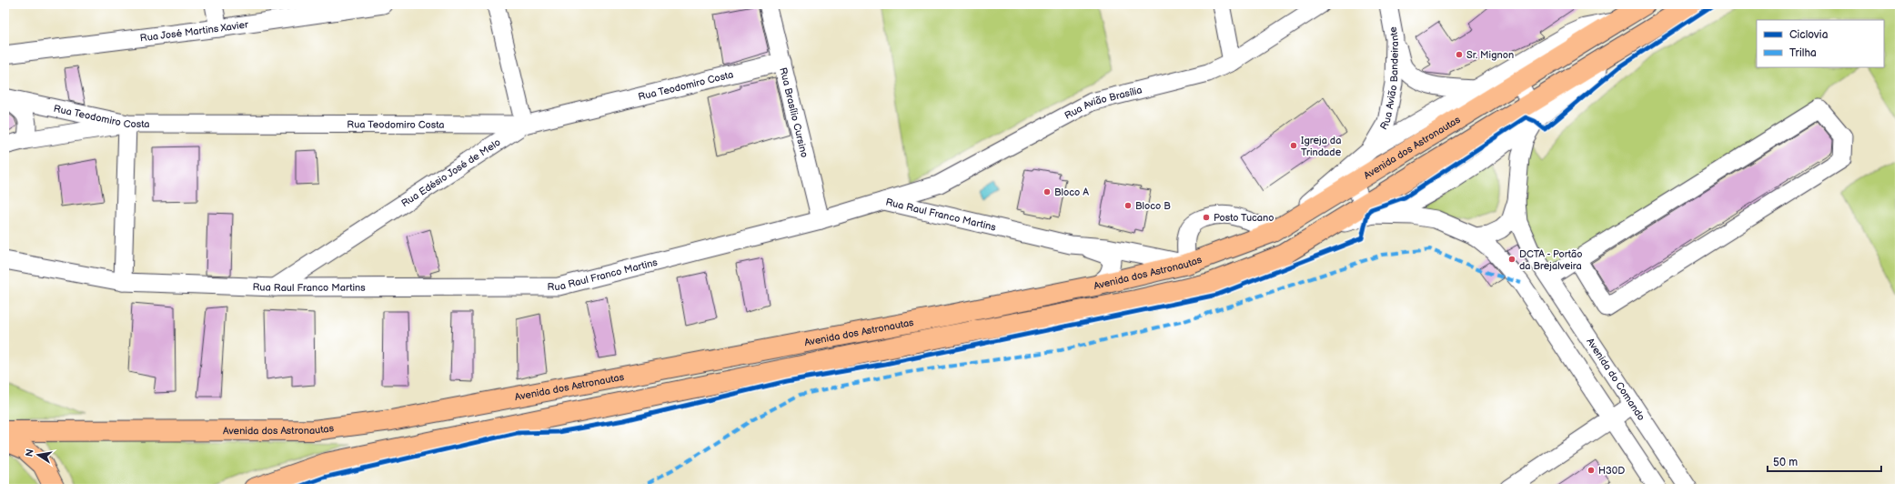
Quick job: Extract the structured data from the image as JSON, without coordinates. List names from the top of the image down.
{
  "streets": {
    "main road": ["Avenida dos Astronautas"],
    "street": [
      "Rua José Martins Xavier",
      "Rua Avião Bandeirante",
      "Rua Teodomiro Costa",
      "Rua Avião Brasília",
      "Rua Brasílio Cursino",
      "Rua Edésio José de Melo",
      "Rua Raul Franco Martins",
      "Avenida do Comando"
    ]
  },
  "crossings": [
    ["Rua Teodomiro Costa", "Rua Brasílio Cursino"],
    ["Rua Teodomiro Costa", "Rua Edésio José de Melo"],
    ["Rua Avião Brasília", "Rua Raul Franco Martins"],
    ["Rua Brasílio Cursino", "Rua Raul Franco Martins"],
    ["Avenida dos Astronautas", "Rua Raul Franco Martins"],
    ["Rua Edésio José de Melo", "Rua Raul Franco Martins"]
  ],
  "places": [
    "Sr. Mignon",
    "Igreja da Trindade",
    "Bloco A",
    "Bloco B",
    "Posto Tucano",
    "DCTA - Portão da Brejalveira",
    "H30D"
  ],
  "legend": ["Ciclovia", "Trilha"],
  "scale_bar": "50 m",
  "north": "left"
}
